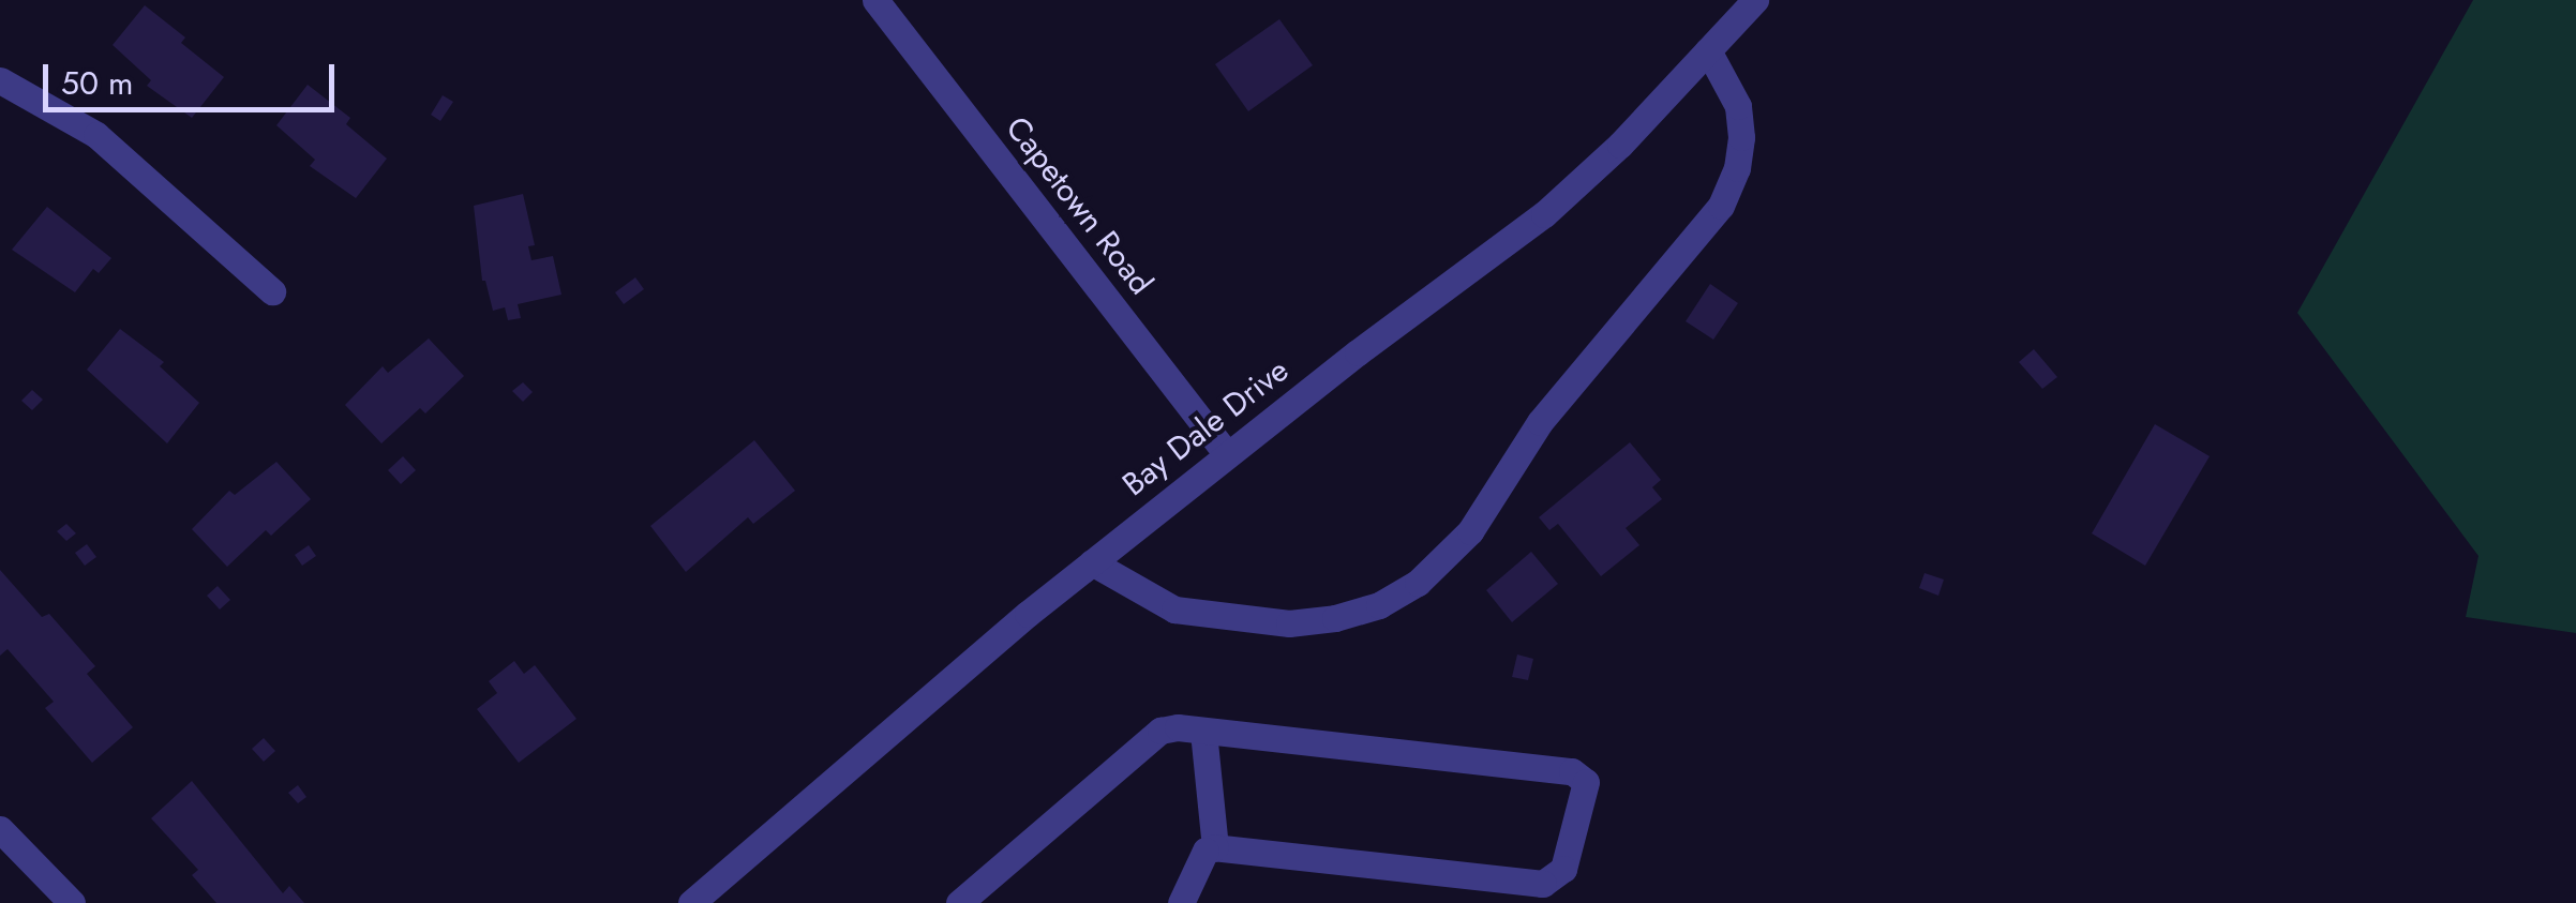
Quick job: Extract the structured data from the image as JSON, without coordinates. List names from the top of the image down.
{
  "streets": {
    "street": ["Capetown Road", "Bay Dale Drive"]
  },
  "crossings": [
    ["Capetown Road", "Bay Dale Drive"]
  ],
  "scale_bar": "50 m"
}
